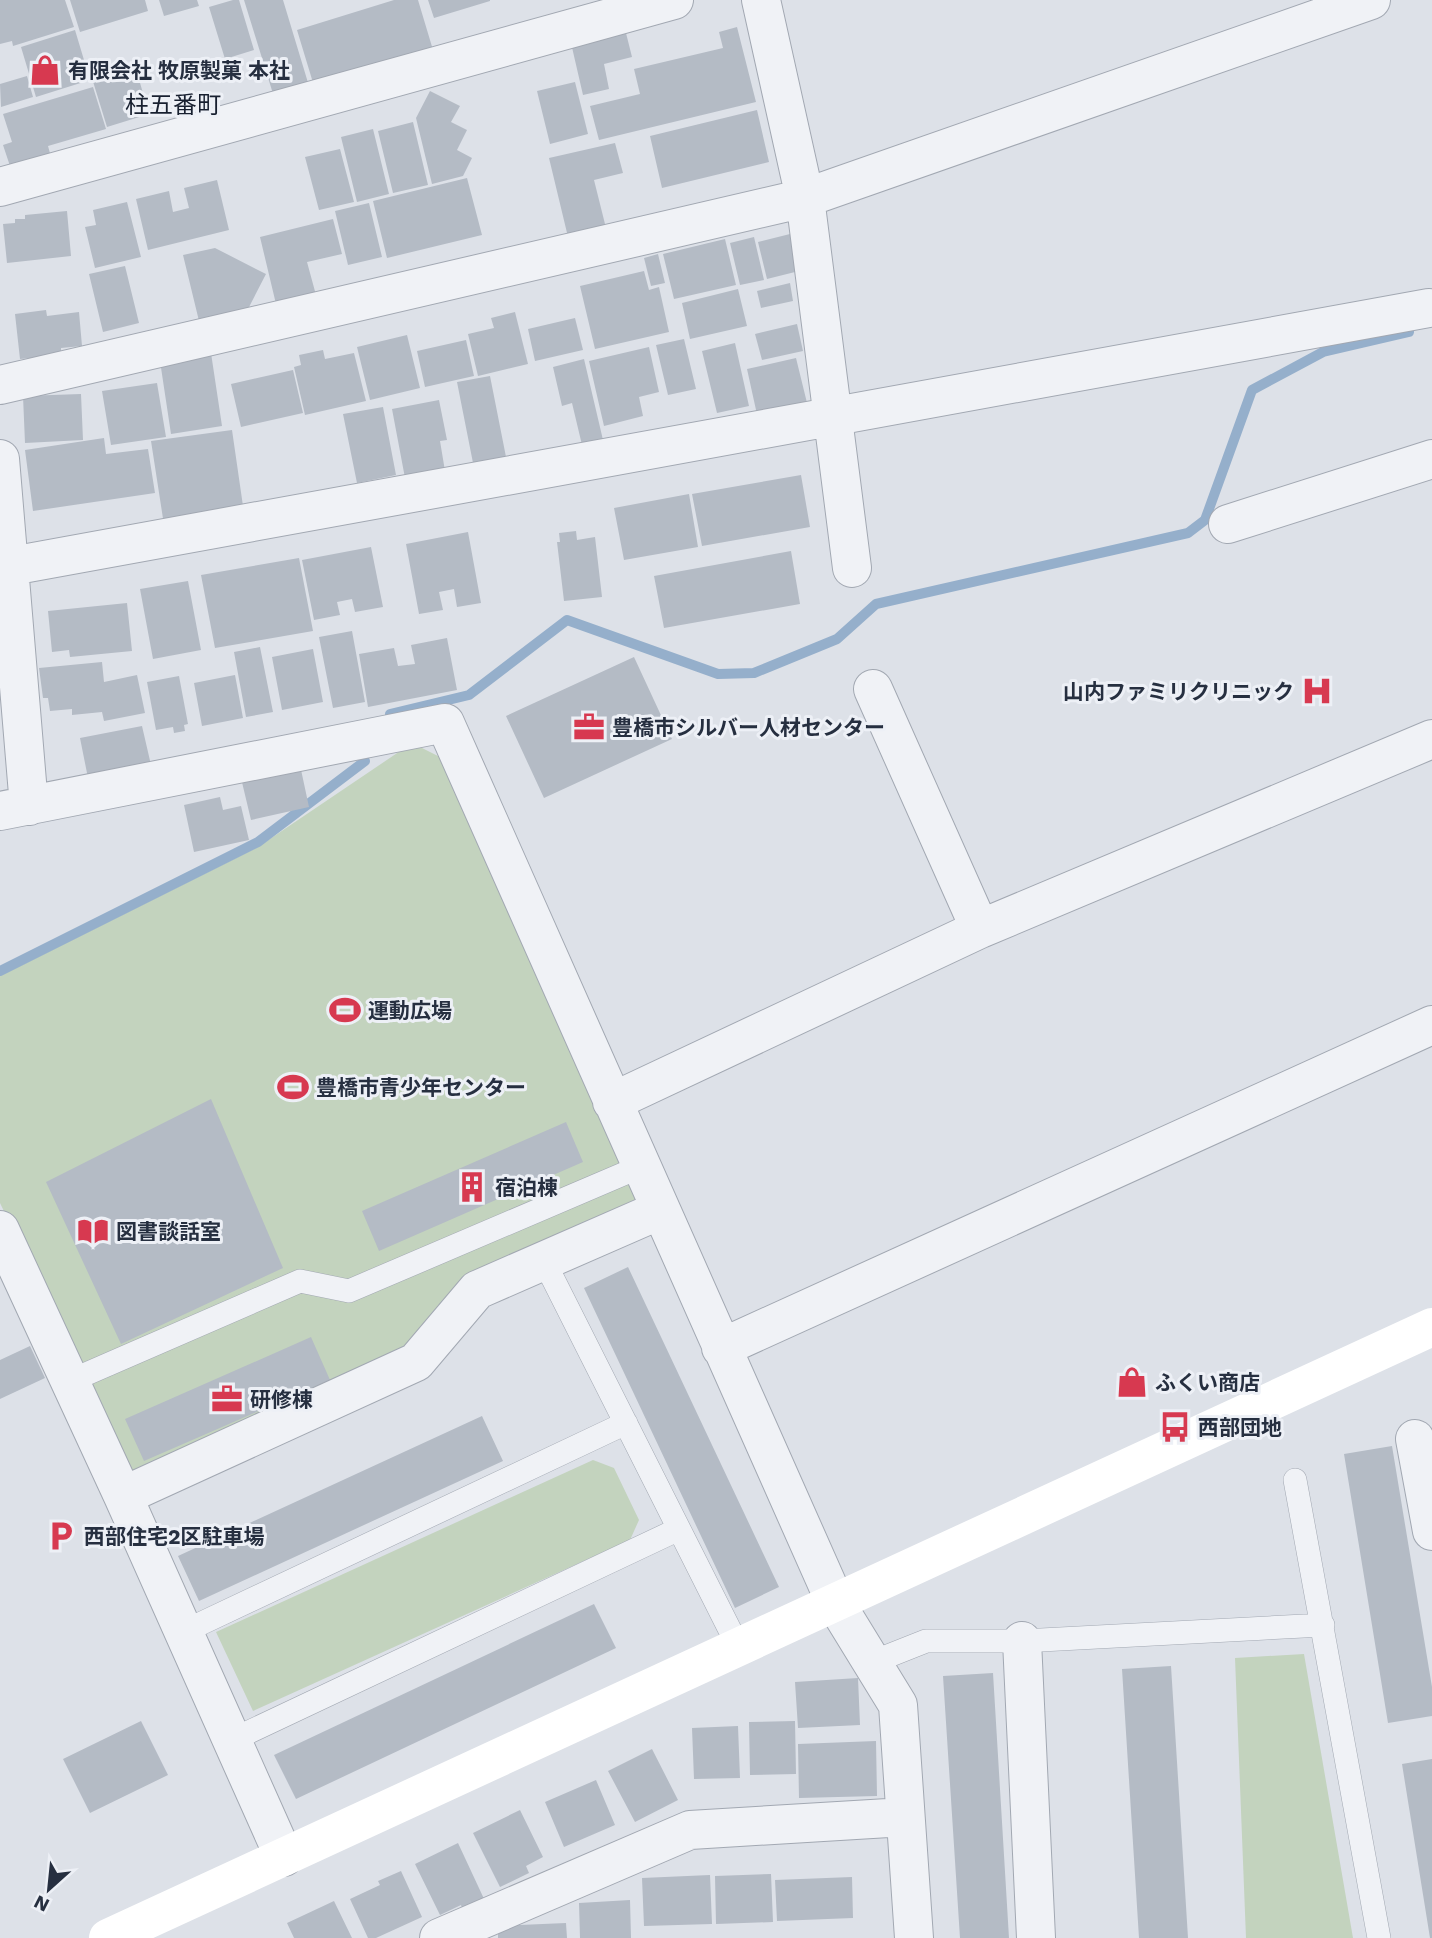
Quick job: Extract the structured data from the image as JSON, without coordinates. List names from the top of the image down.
{
  "districts": ["柱五番町"],
  "places": {
    "shop": ["有限会社 牧原製菓 本社", "ふくい商店"],
    "hospital": ["山内ファミリクリニック"],
    "office": ["豊橋市シルバー人材センター", "研修棟"],
    "sports": ["運動広場", "豊橋市青少年センター"],
    "building": ["宿泊棟"],
    "library": ["図書談話室"],
    "bus stop": ["西部団地"],
    "parking": ["西部住宅2区駐車場"]
  },
  "north": "bottom left"
}
